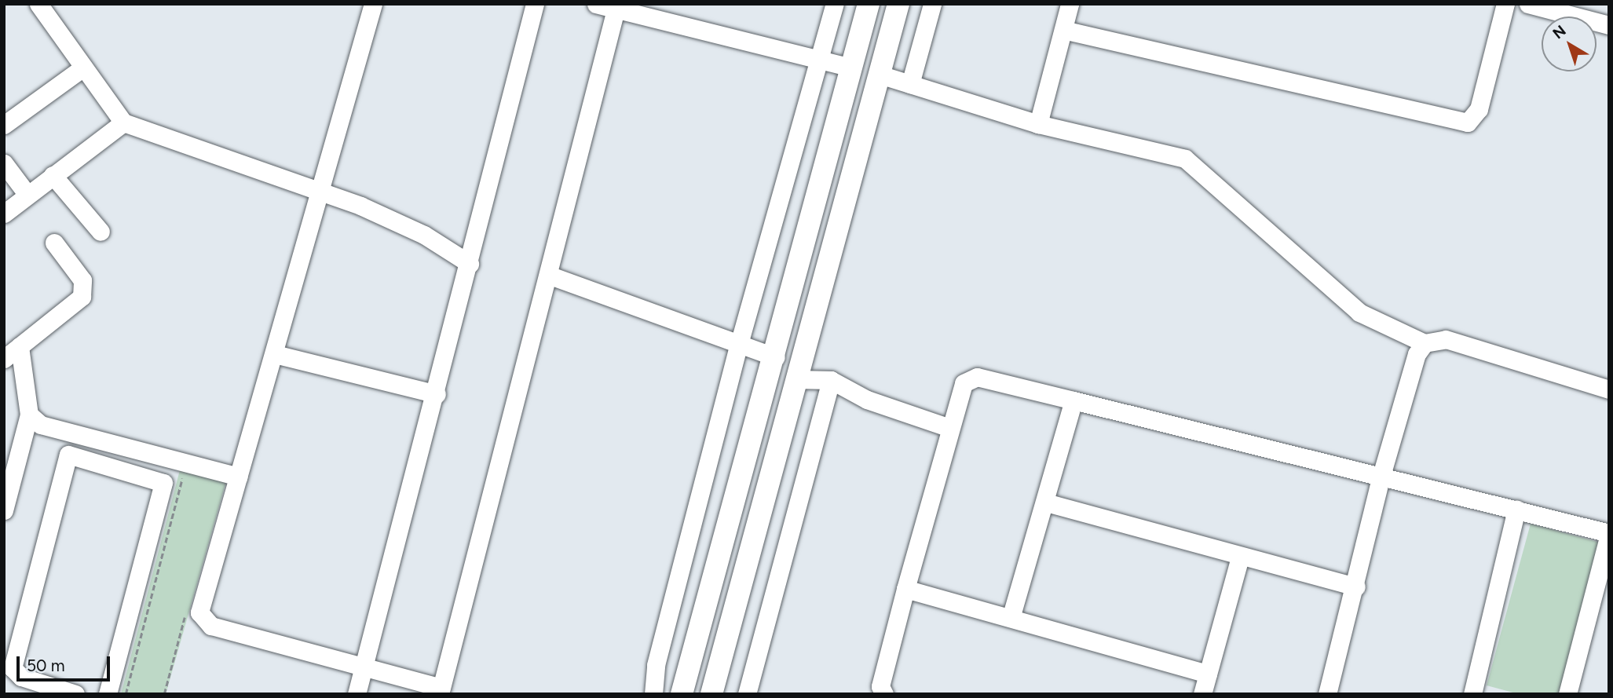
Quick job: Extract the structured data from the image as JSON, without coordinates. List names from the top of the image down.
{
  "scale_bar": "50 m",
  "north": "top left"
}
